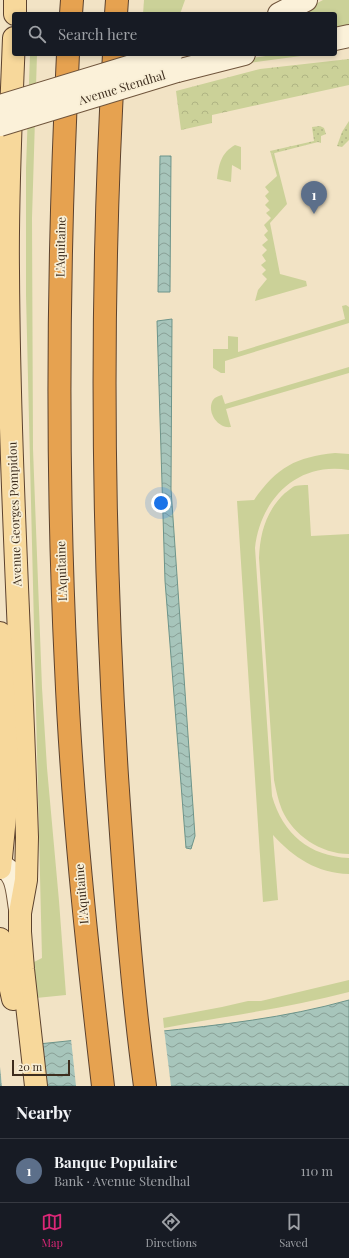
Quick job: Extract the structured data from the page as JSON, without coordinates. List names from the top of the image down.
{
  "streets": {
    "highway": ["L'Aquitaine"],
    "main road": ["Avenue Georges Pompidou"],
    "street": ["Avenue Stendhal"]
  },
  "scale_bar": "20 m",
  "page": {
    "search": "Search here",
    "pins": "1",
    "scale": "20 m",
    "heading": "Nearby",
    "list": [
      {
        "mark": "1",
        "name": "Banque Populaire",
        "note": "Bank · Avenue Stendhal",
        "value": "110 m"
      }
    ],
    "nav": ["Map", "Directions", "Saved"]
  }
}
